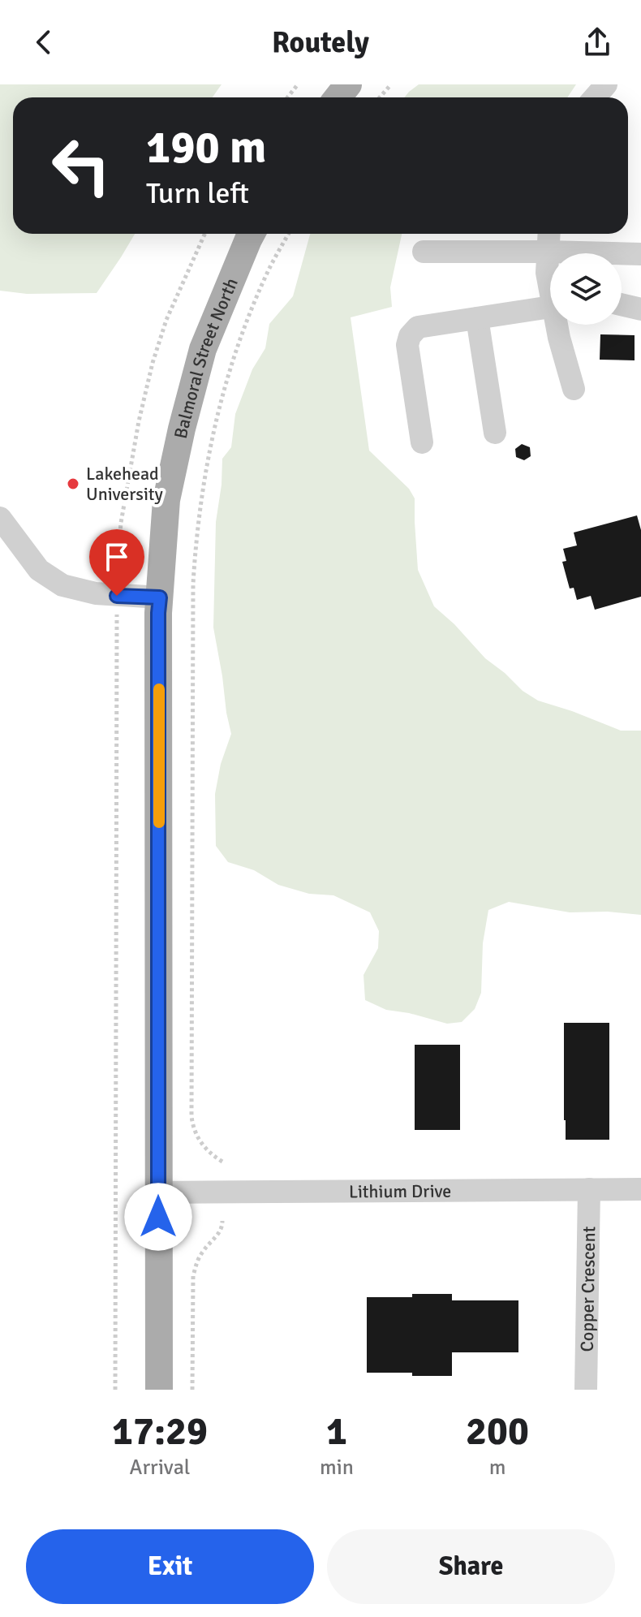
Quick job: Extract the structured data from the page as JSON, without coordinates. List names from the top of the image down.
{
  "streets": {
    "main road": ["Balmoral Street North"],
    "street": ["Lithium Drive", "Copper Crescent"]
  },
  "crossings": [
    ["Balmoral Street North", "Lithium Drive"],
    ["Lithium Drive", "Copper Crescent"]
  ],
  "places": ["Lakehead University"],
  "page": {
    "header": "Routely",
    "turn": ["190 m", "Turn left"],
    "eta": [
      "17:29",
      "Arrival",
      "1",
      "min",
      "200",
      "m"
    ],
    "buttons": ["Exit", "Share"]
  }
}
